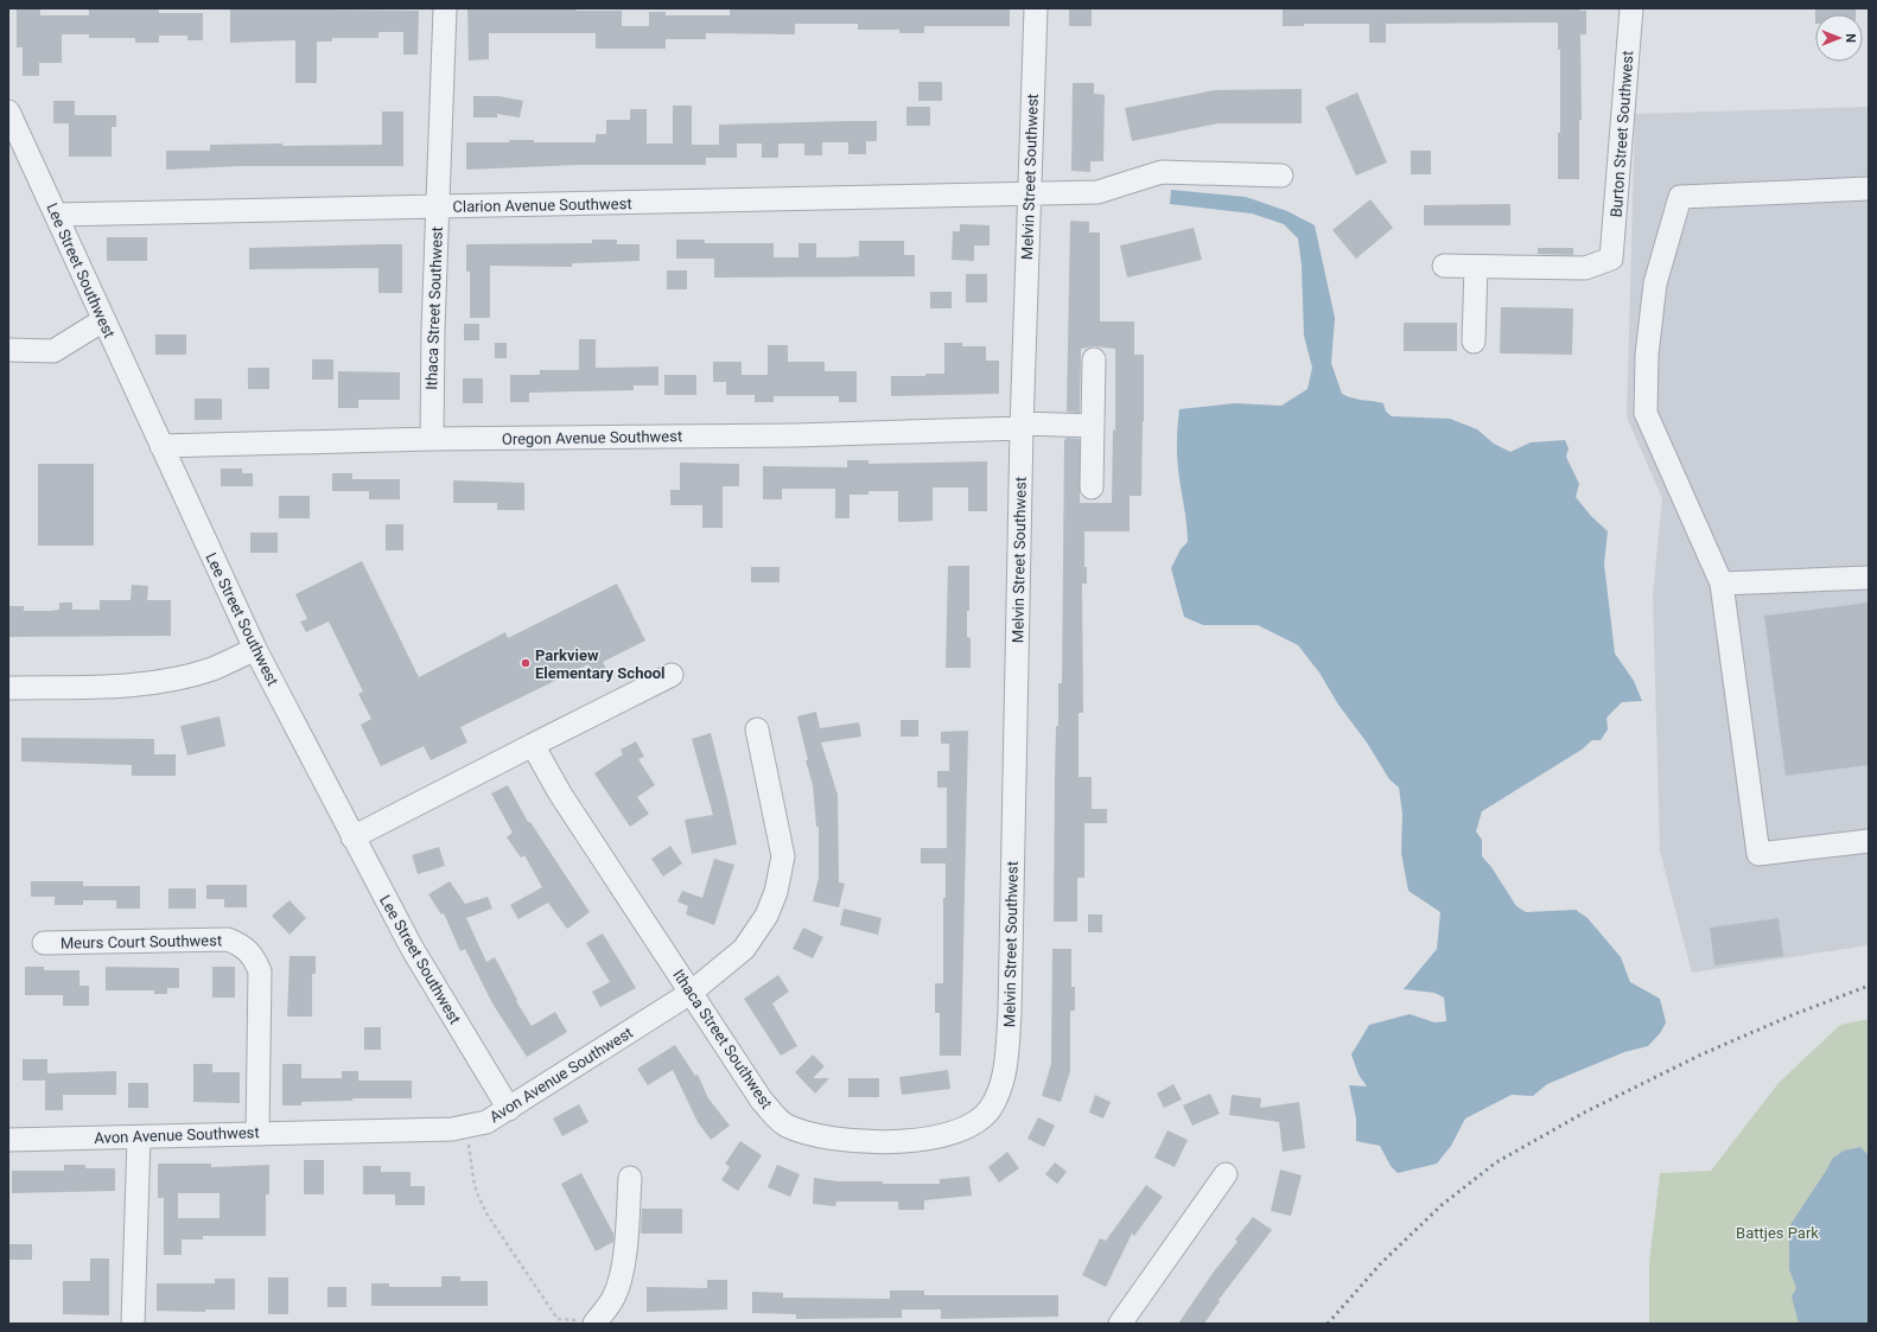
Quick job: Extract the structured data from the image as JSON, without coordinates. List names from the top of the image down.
{
  "streets": {
    "street": [
      "Burton Street Southwest",
      "Melvin Street Southwest",
      "Clarion Avenue Southwest",
      "Lee Street Southwest",
      "Ithaca Street Southwest",
      "Oregon Avenue Southwest",
      "Meurs Court Southwest",
      "Avon Avenue Southwest"
    ]
  },
  "crossings": [
    ["Melvin Street Southwest", "Clarion Avenue Southwest"],
    ["Melvin Street Southwest", "Ithaca Street Southwest"],
    ["Melvin Street Southwest", "Oregon Avenue Southwest"],
    ["Clarion Avenue Southwest", "Lee Street Southwest"],
    ["Clarion Avenue Southwest", "Ithaca Street Southwest"],
    ["Lee Street Southwest", "Oregon Avenue Southwest"],
    ["Lee Street Southwest", "Avon Avenue Southwest"],
    ["Ithaca Street Southwest", "Oregon Avenue Southwest"],
    ["Ithaca Street Southwest", "Avon Avenue Southwest"],
    ["Meurs Court Southwest", "Avon Avenue Southwest"]
  ],
  "parks": ["Battjes Park"],
  "places": ["Parkview Elementary School"],
  "north": "right"
}
